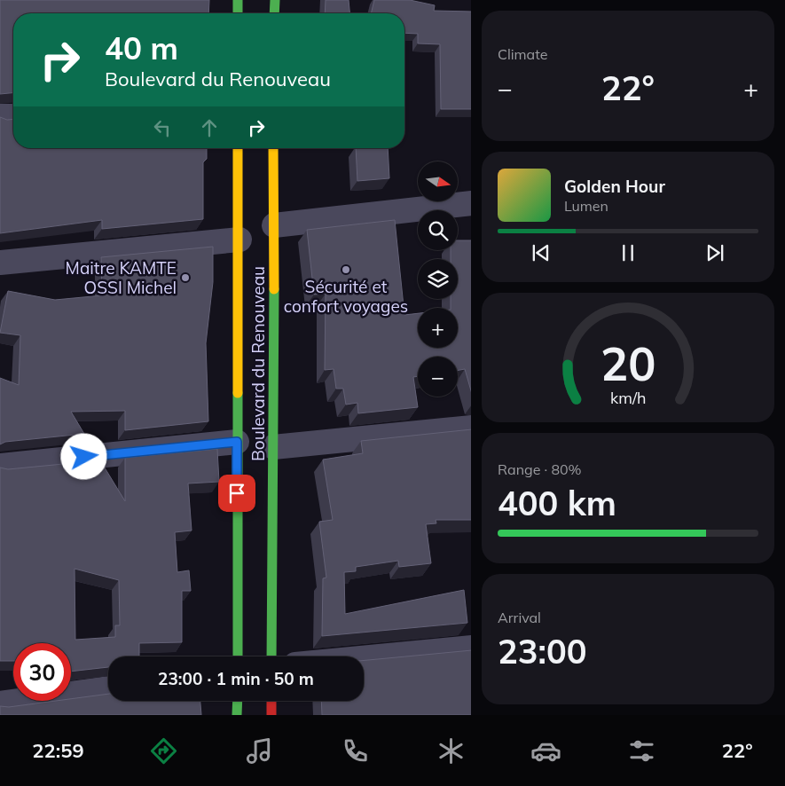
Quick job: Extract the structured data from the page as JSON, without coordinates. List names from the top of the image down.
{
  "streets": {
    "main road": ["Boulevard du Renouveau"]
  },
  "places": ["Sécurité et confort voyages", "Maitre KAMTE OSSI Michel"],
  "north": "right",
  "page": {
    "tile": [
      "Climate",
      ["Range · 80%", "400 km"],
      ["Arrival", "23:00"]
    ],
    "turn": ["40 m", "Boulevard du Renouveau"],
    "heat": ["−", "22°", "+"],
    "map_buttons": ["+", "−"],
    "song": ["Golden Hour", "Lumen"],
    "limit": "30",
    "trip": "23:00 · 1 min · 50 m",
    "tabs": ["22:59", "22°"],
    "gauge": ["20", "km/h"]
  }
}
